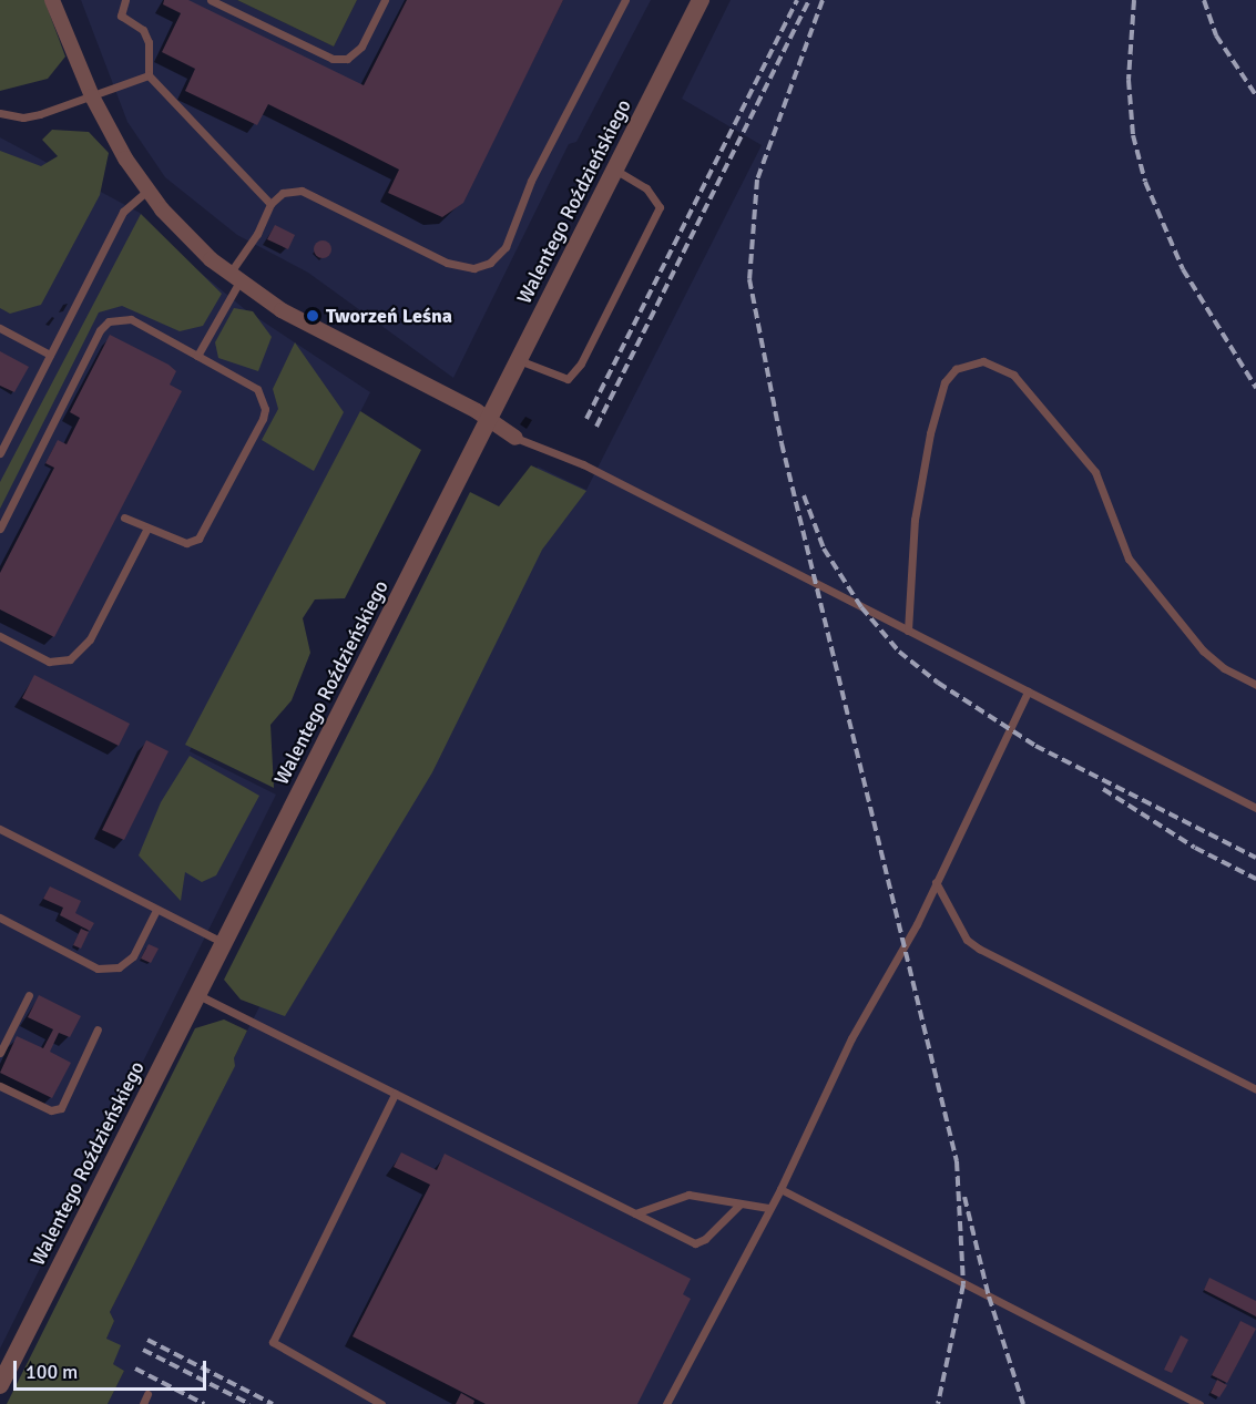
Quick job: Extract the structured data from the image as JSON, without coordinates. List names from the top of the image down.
{
  "streets": {
    "street": ["Walentego Roździeńskiego"]
  },
  "places": ["Tworzeń Leśna"],
  "scale_bar": "100 m"
}
